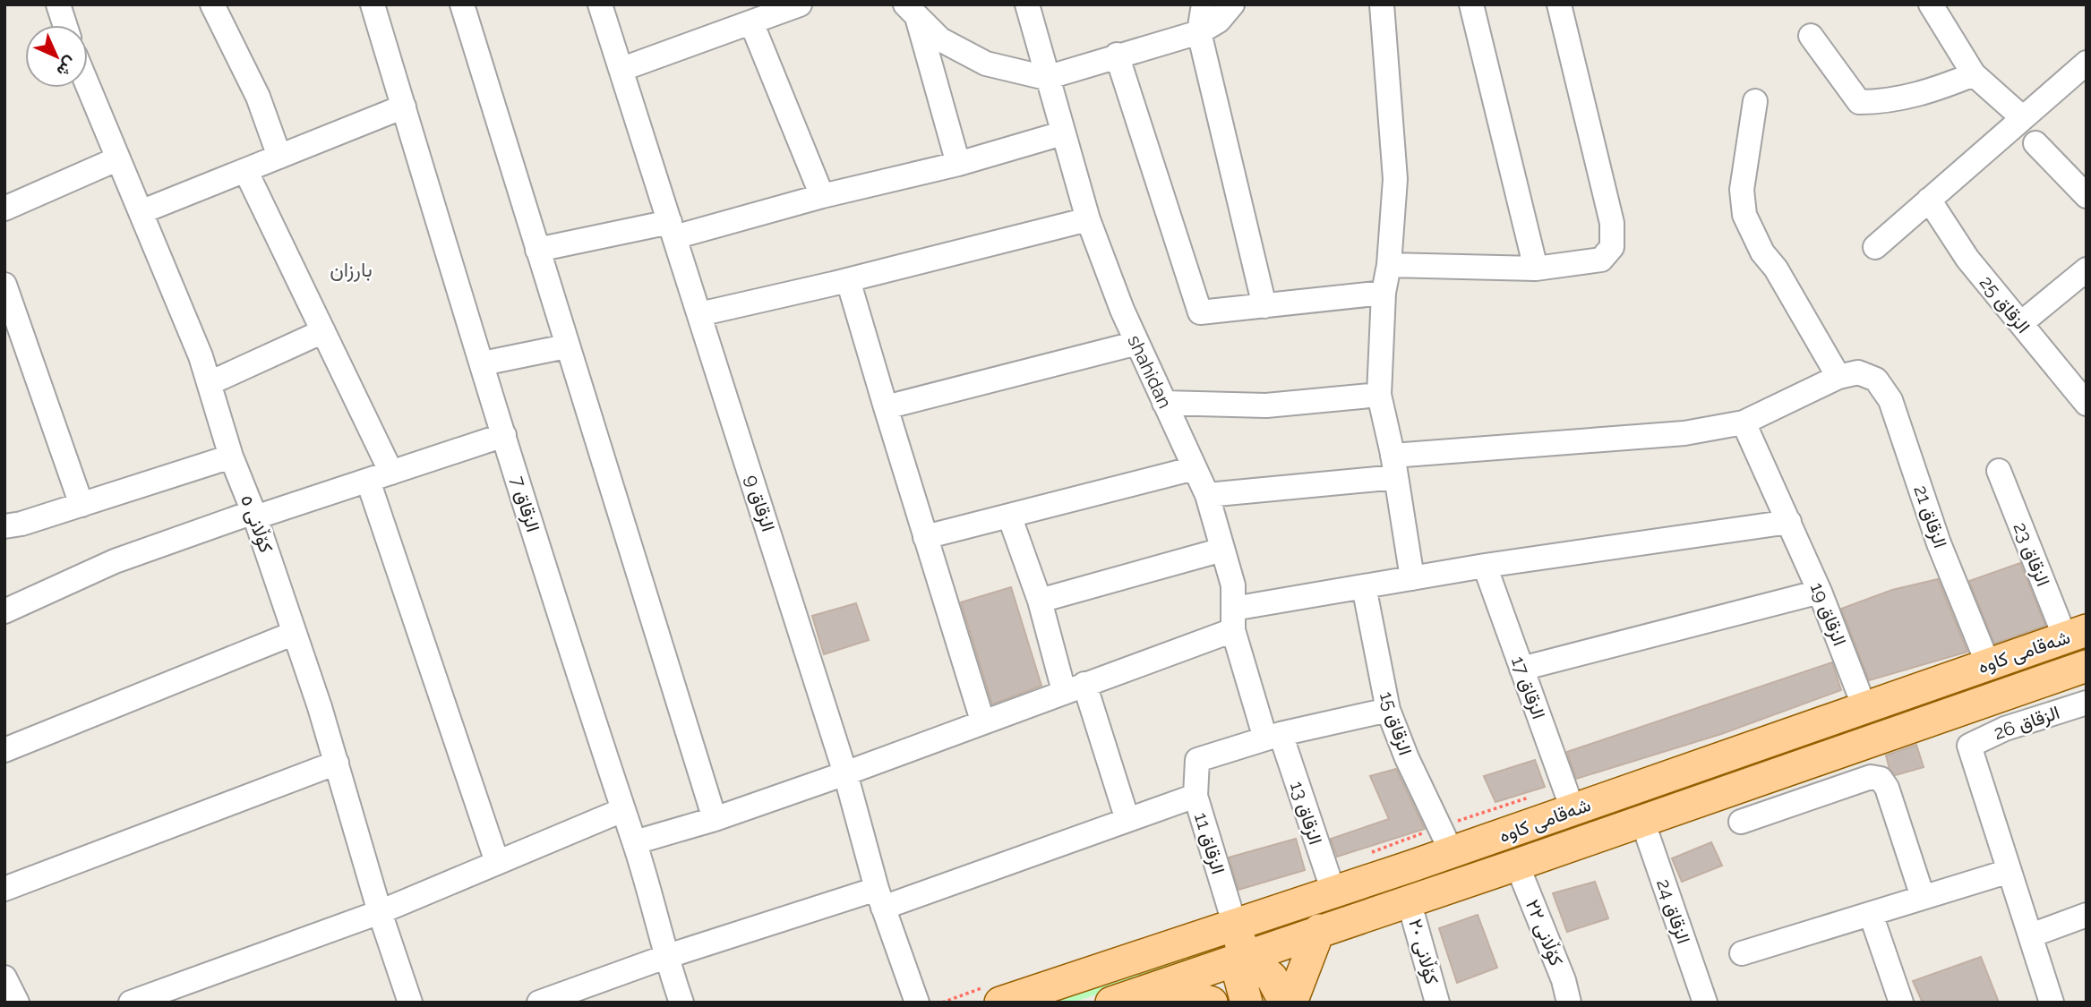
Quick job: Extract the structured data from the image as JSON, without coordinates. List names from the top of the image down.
{
  "streets": {
    "main road": ["شەقامی کاوە"],
    "street": [
      "الزقاق 25",
      "shahidan",
      "الزقاق 9",
      "الزقاق 7",
      "الزقاق 21",
      "کۆڵانی ٥",
      "الزقاق 23",
      "الزقاق 19",
      "الزقاق 17",
      "الزقاق 26",
      "الزقاق 15",
      "الزقاق 13",
      "الزقاق 11",
      "الزقاق 24",
      "کۆڵانی ٢٢",
      "کۆڵانی ٢٠"
    ]
  },
  "crossings": [
    ["shahidan", "الزقاق 13"],
    ["shahidan", "الزقاق 11"],
    ["الزقاق 21", "شەقامی کاوە"],
    ["الزقاق 23", "شەقامی کاوە"],
    ["الزقاق 19", "شەقامی کاوە"],
    ["شەقامی کاوە", "الزقاق 17"],
    ["شەقامی کاوە", "الزقاق 15"],
    ["شەقامی کاوە", "الزقاق 13"],
    ["شەقامی کاوە", "الزقاق 11"],
    ["شەقامی کاوە", "الزقاق 24"],
    ["شەقامی کاوە", "کۆڵانی ٢٢"],
    ["شەقامی کاوە", "کۆڵانی ٢٠"],
    ["الزقاق 13", "الزقاق 11"]
  ],
  "districts": ["بارزان"],
  "north": "bottom right"
}
